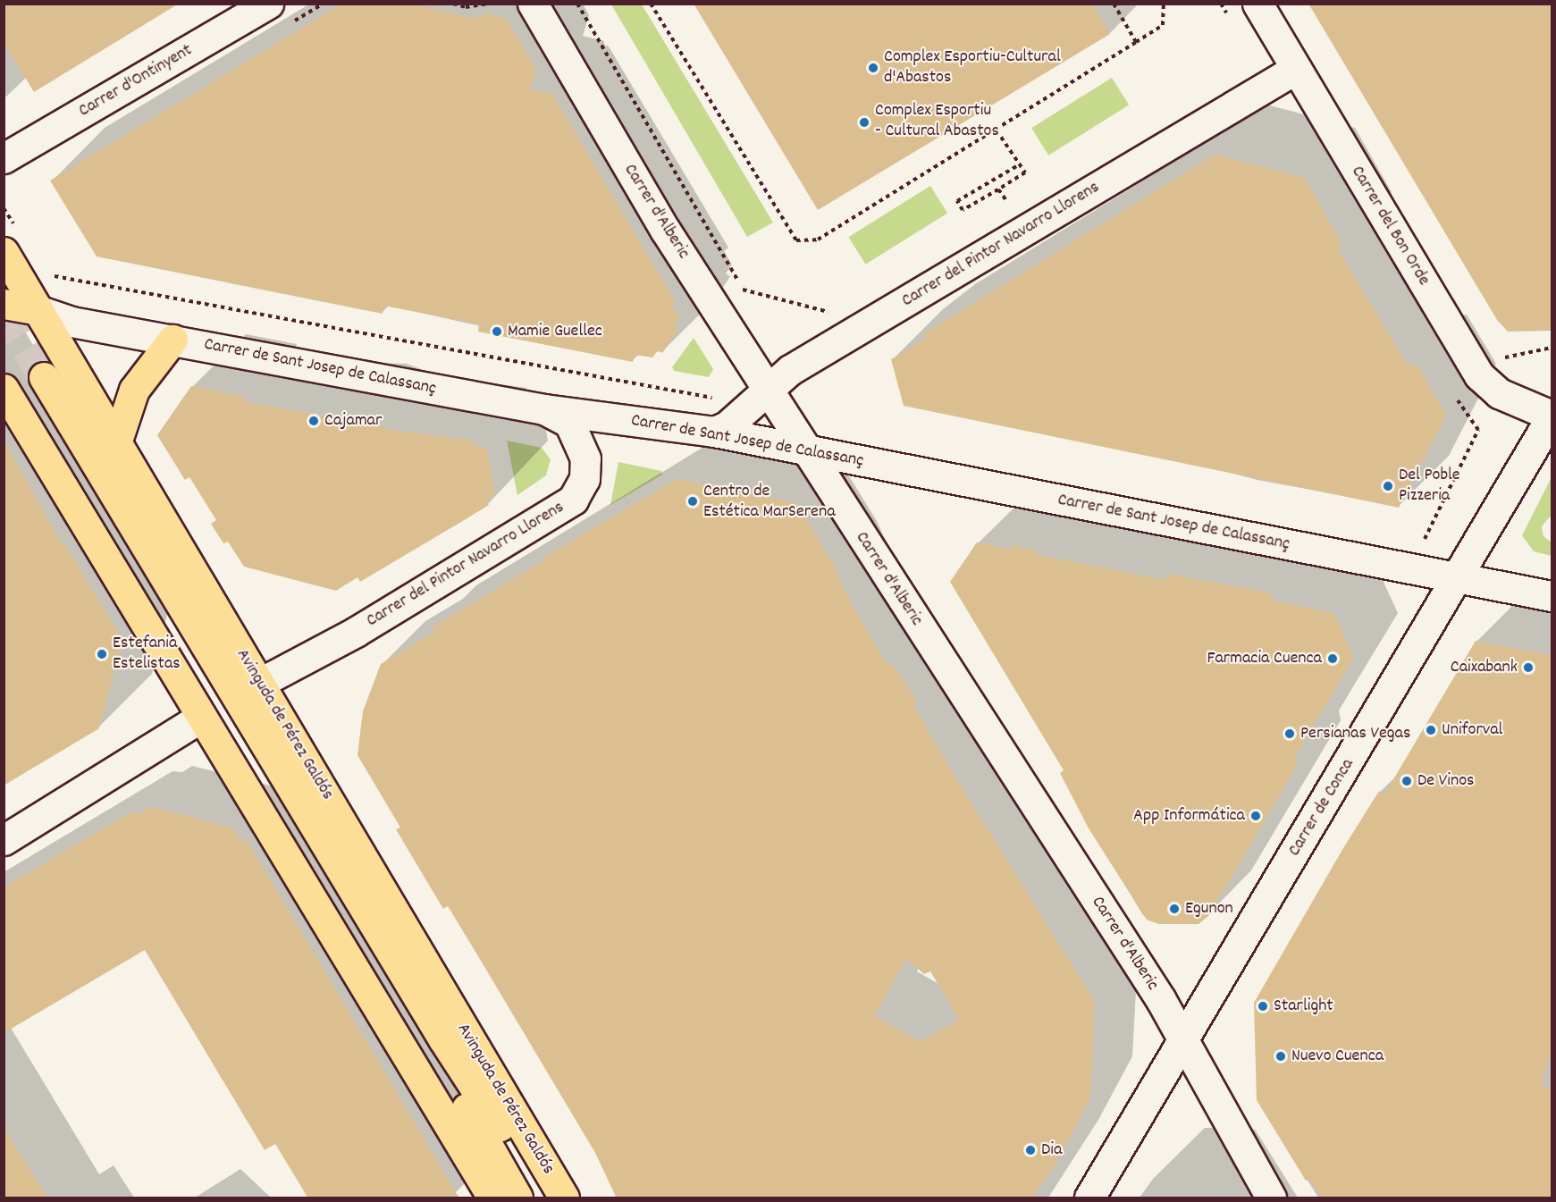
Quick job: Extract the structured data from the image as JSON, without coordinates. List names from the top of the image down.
{
  "streets": {
    "main road": ["Avinguda de Pérez Galdós"],
    "street": [
      "Carrer d'Ontinyent",
      "Carrer d'Alberic",
      "Carrer del Bon Orde",
      "Carrer del Pintor Navarro Llorens",
      "Carrer de Sant Josep de Calassanç",
      "Carrer de Conca"
    ]
  },
  "crossings": [
    ["Carrer d'Alberic", "Carrer del Pintor Navarro Llorens"],
    ["Carrer d'Alberic", "Carrer de Sant Josep de Calassanç"],
    ["Carrer d'Alberic", "Carrer de Conca"],
    ["Carrer del Bon Orde", "Carrer del Pintor Navarro Llorens"],
    ["Carrer del Bon Orde", "Carrer de Conca"],
    ["Carrer del Pintor Navarro Llorens", "Carrer de Sant Josep de Calassanç"],
    ["Carrer del Pintor Navarro Llorens", "Avinguda de Pérez Galdós"],
    ["Carrer de Sant Josep de Calassanç", "Avinguda de Pérez Galdós"],
    ["Carrer de Sant Josep de Calassanç", "Carrer de Conca"]
  ],
  "places": [
    "Complex Esportiu-Cultural d'Abastos",
    "Complex Esportiu - Cultural Abastos",
    "Mamie Guellec",
    "Cajamar",
    "Del Poble Pizzeria",
    "Centro de Estética MarSerena",
    "Estefania Estelistas",
    "Farmacia Cuenca",
    "Caixabank",
    "Uniforval",
    "Persianas Vegas",
    "De Vinos",
    "App Informática",
    "Egunon",
    "Starlight",
    "Nuevo Cuenca",
    "Dia"
  ]
}
